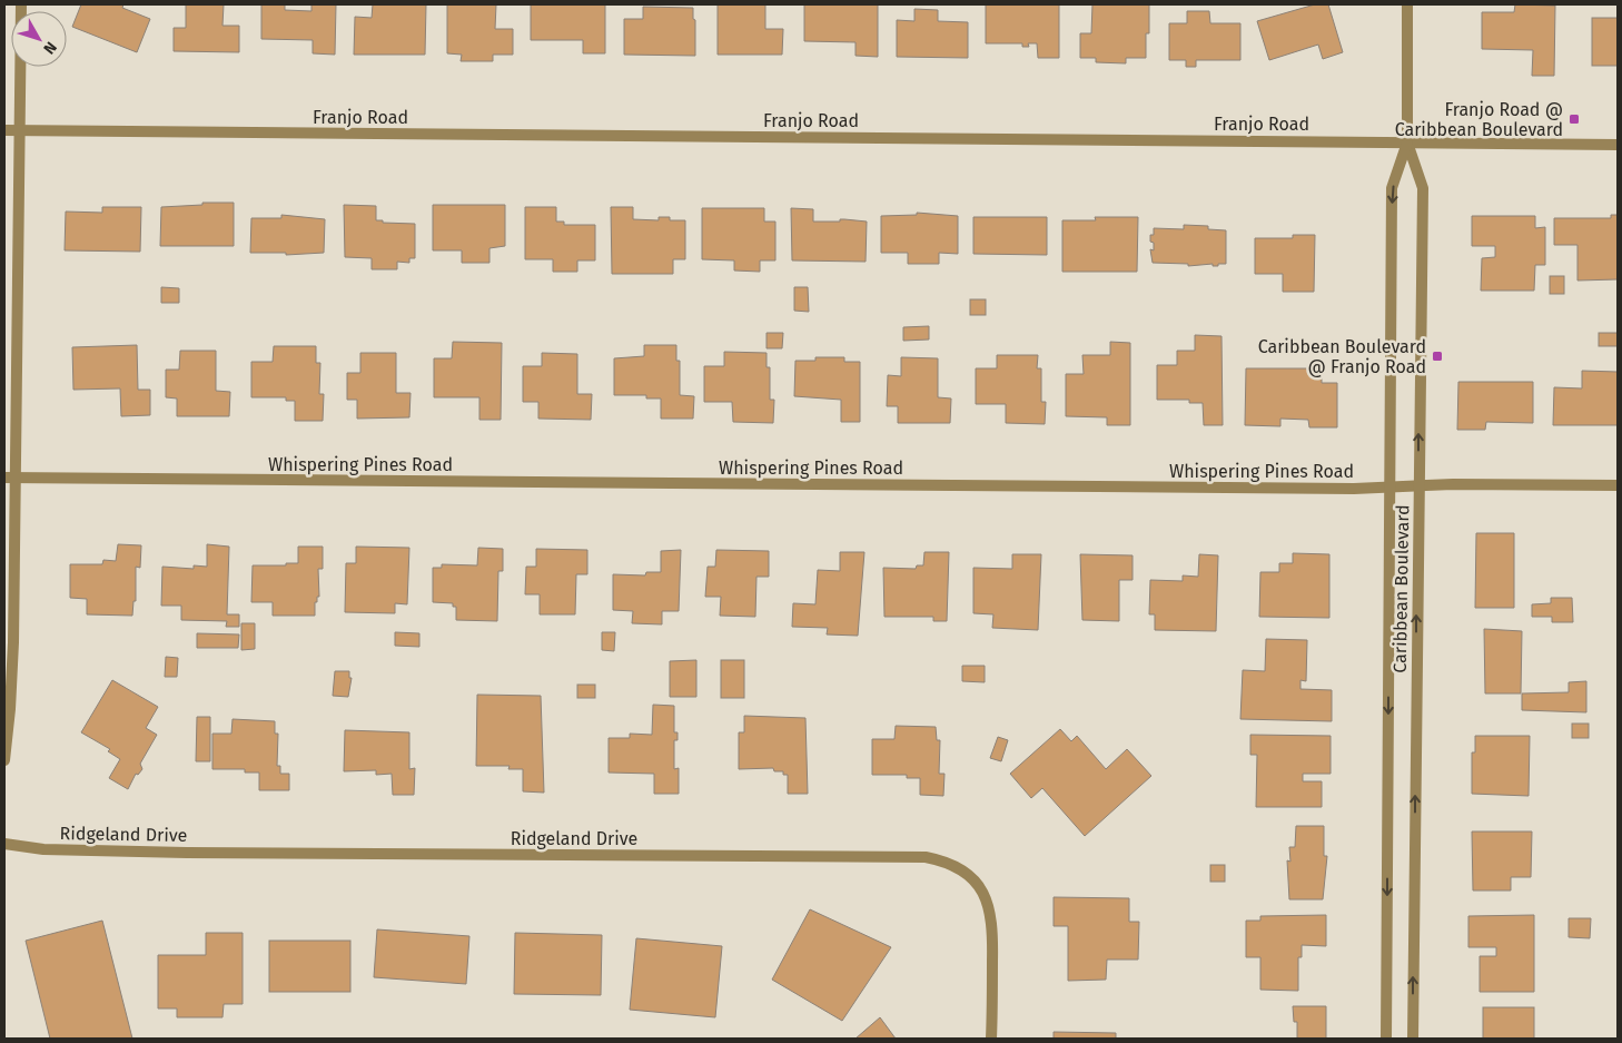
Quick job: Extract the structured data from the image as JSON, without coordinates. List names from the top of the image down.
{
  "streets": {
    "street": [
      "Franjo Road",
      "Whispering Pines Road",
      "Caribbean Boulevard",
      "Ridgeland Drive"
    ]
  },
  "crossings": [
    ["Franjo Road", "Caribbean Boulevard"],
    ["Whispering Pines Road", "Caribbean Boulevard"]
  ],
  "places": {
    "transit": ["Franjo Road @ Caribbean Boulevard", "Caribbean Boulevard @ Franjo Road"]
  },
  "north": "bottom right"
}
